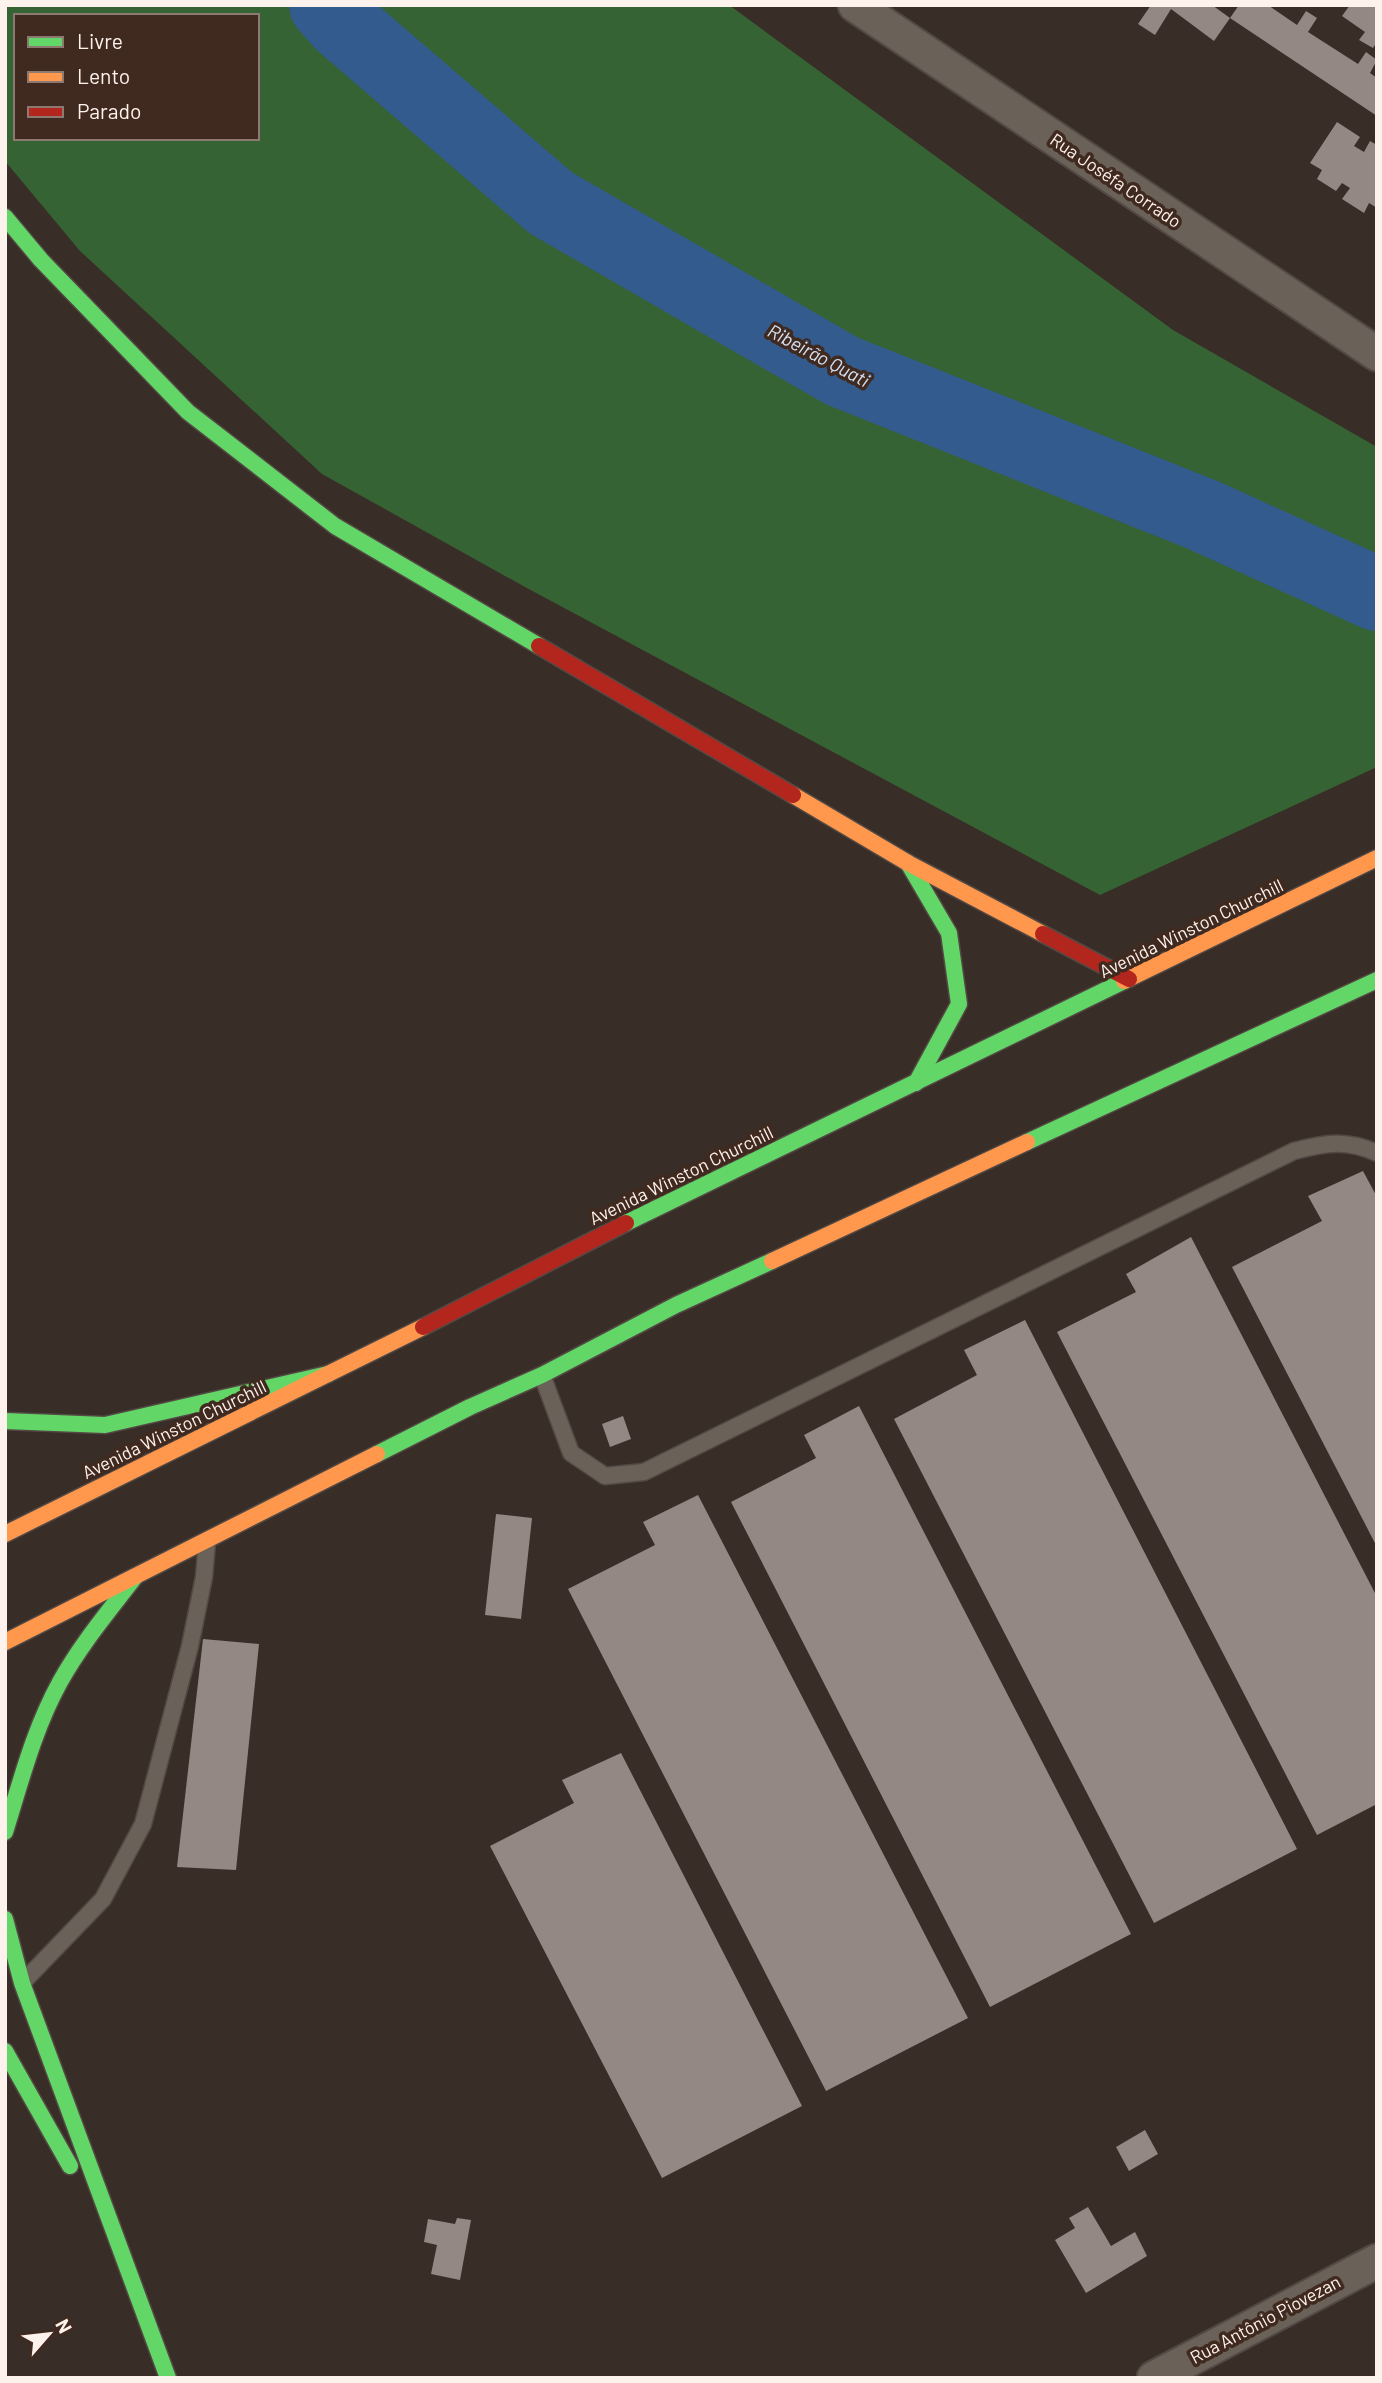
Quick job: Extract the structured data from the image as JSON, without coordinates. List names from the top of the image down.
{
  "streets": {
    "main road": ["Avenida Winston Churchill"],
    "street": ["Rua Joséfa Corrado", "Rua Antônio Piovezan"]
  },
  "water": ["Ribeirão Quati"],
  "legend": ["Livre", "Lento", "Parado"],
  "north": "top right"
}
